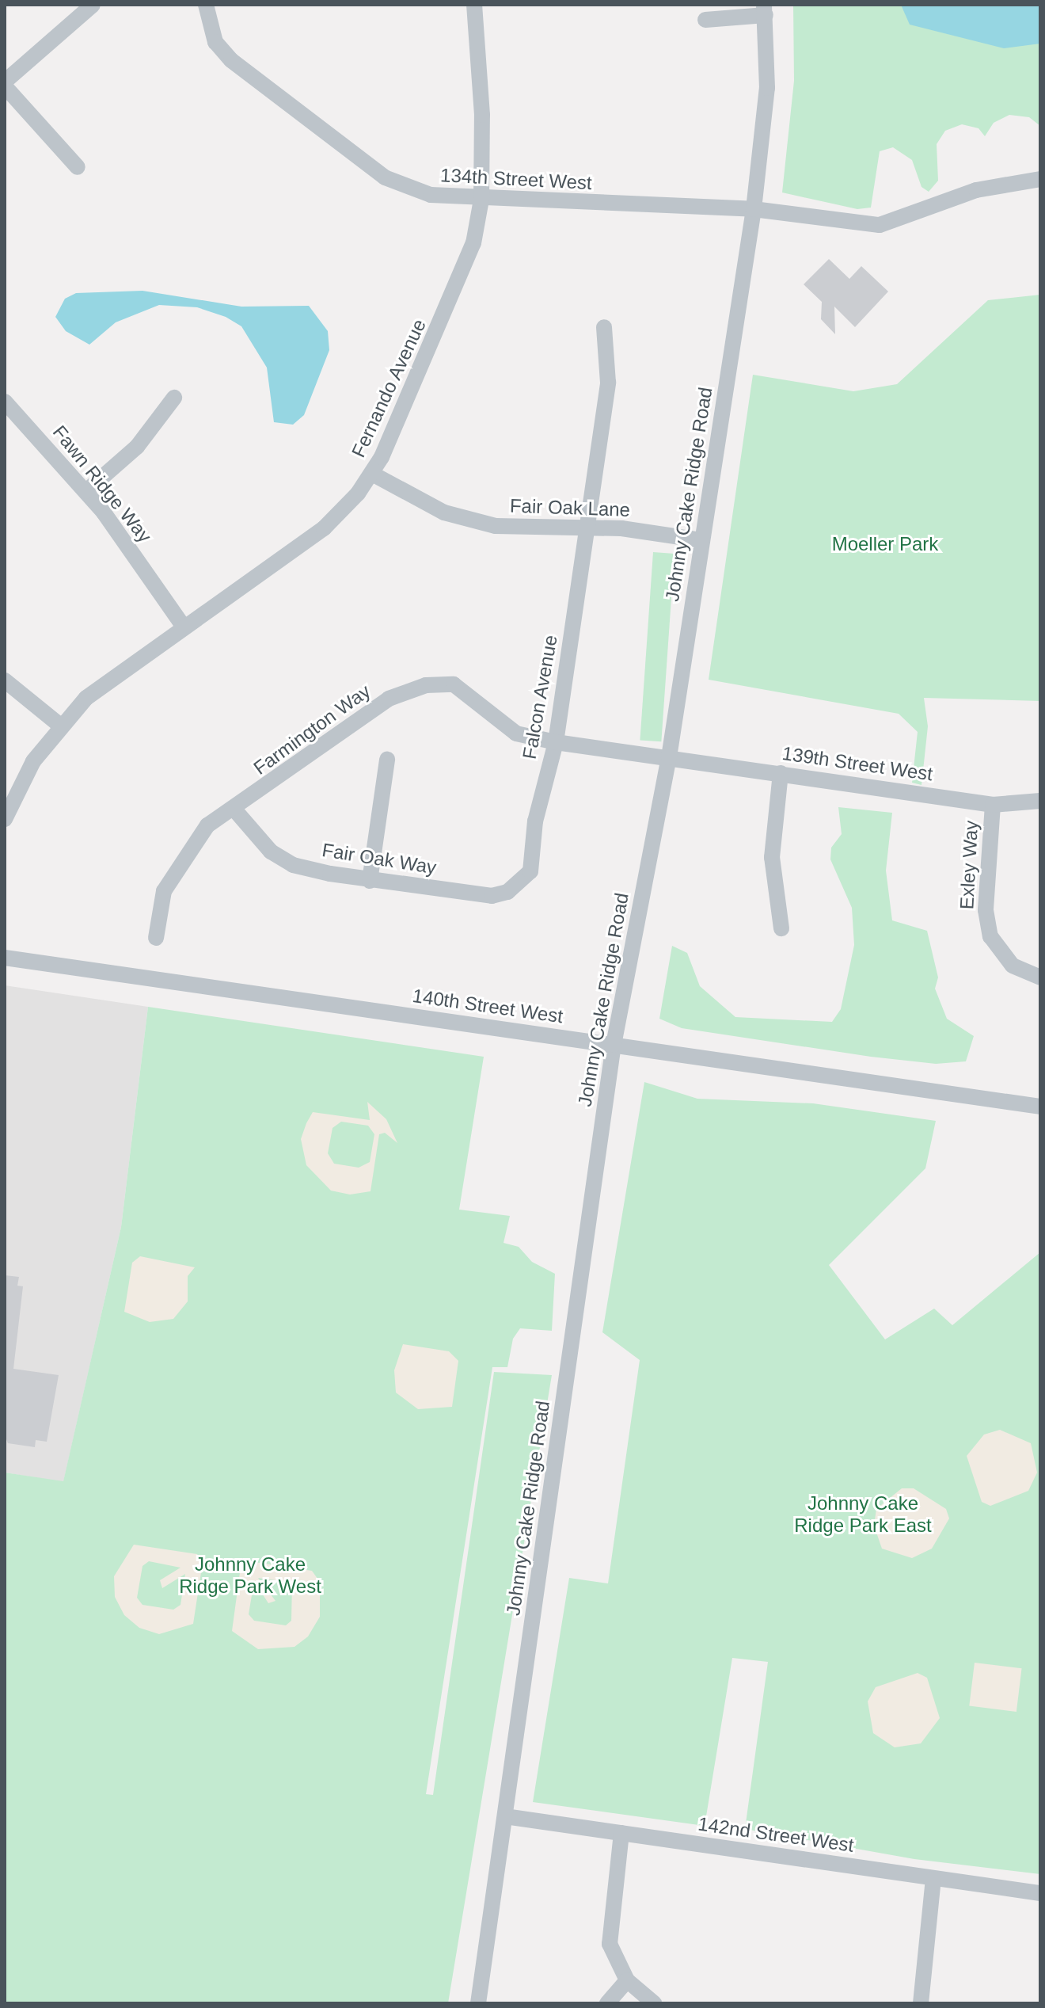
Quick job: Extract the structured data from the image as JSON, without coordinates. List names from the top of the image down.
{
  "streets": {
    "street": [
      "134th Street West",
      "Fernando Avenue",
      "Fawn Ridge Way",
      "Johnny Cake Ridge Road",
      "Fair Oak Lane",
      "Falcon Avenue",
      "Farmington Way",
      "139th Street West",
      "Fair Oak Way",
      "Exley Way",
      "140th Street West",
      "142nd Street West"
    ]
  },
  "crossings": [
    ["134th Street West", "Fernando Avenue"],
    ["134th Street West", "Johnny Cake Ridge Road"],
    ["Fernando Avenue", "Fawn Ridge Way"],
    ["Fernando Avenue", "Fair Oak Lane"],
    ["Johnny Cake Ridge Road", "Fair Oak Lane"],
    ["Johnny Cake Ridge Road", "Farmington Way"],
    ["Johnny Cake Ridge Road", "139th Street West"],
    ["Johnny Cake Ridge Road", "140th Street West"],
    ["Johnny Cake Ridge Road", "142nd Street West"],
    ["Fair Oak Lane", "Falcon Avenue"],
    ["Falcon Avenue", "Farmington Way"],
    ["Falcon Avenue", "Fair Oak Way"],
    ["Farmington Way", "139th Street West"],
    ["Farmington Way", "Fair Oak Way"],
    ["139th Street West", "Exley Way"]
  ],
  "parks": ["Moeller Park", "Johnny Cake Ridge Park East", "Johnny Cake Ridge Park West"]
}
